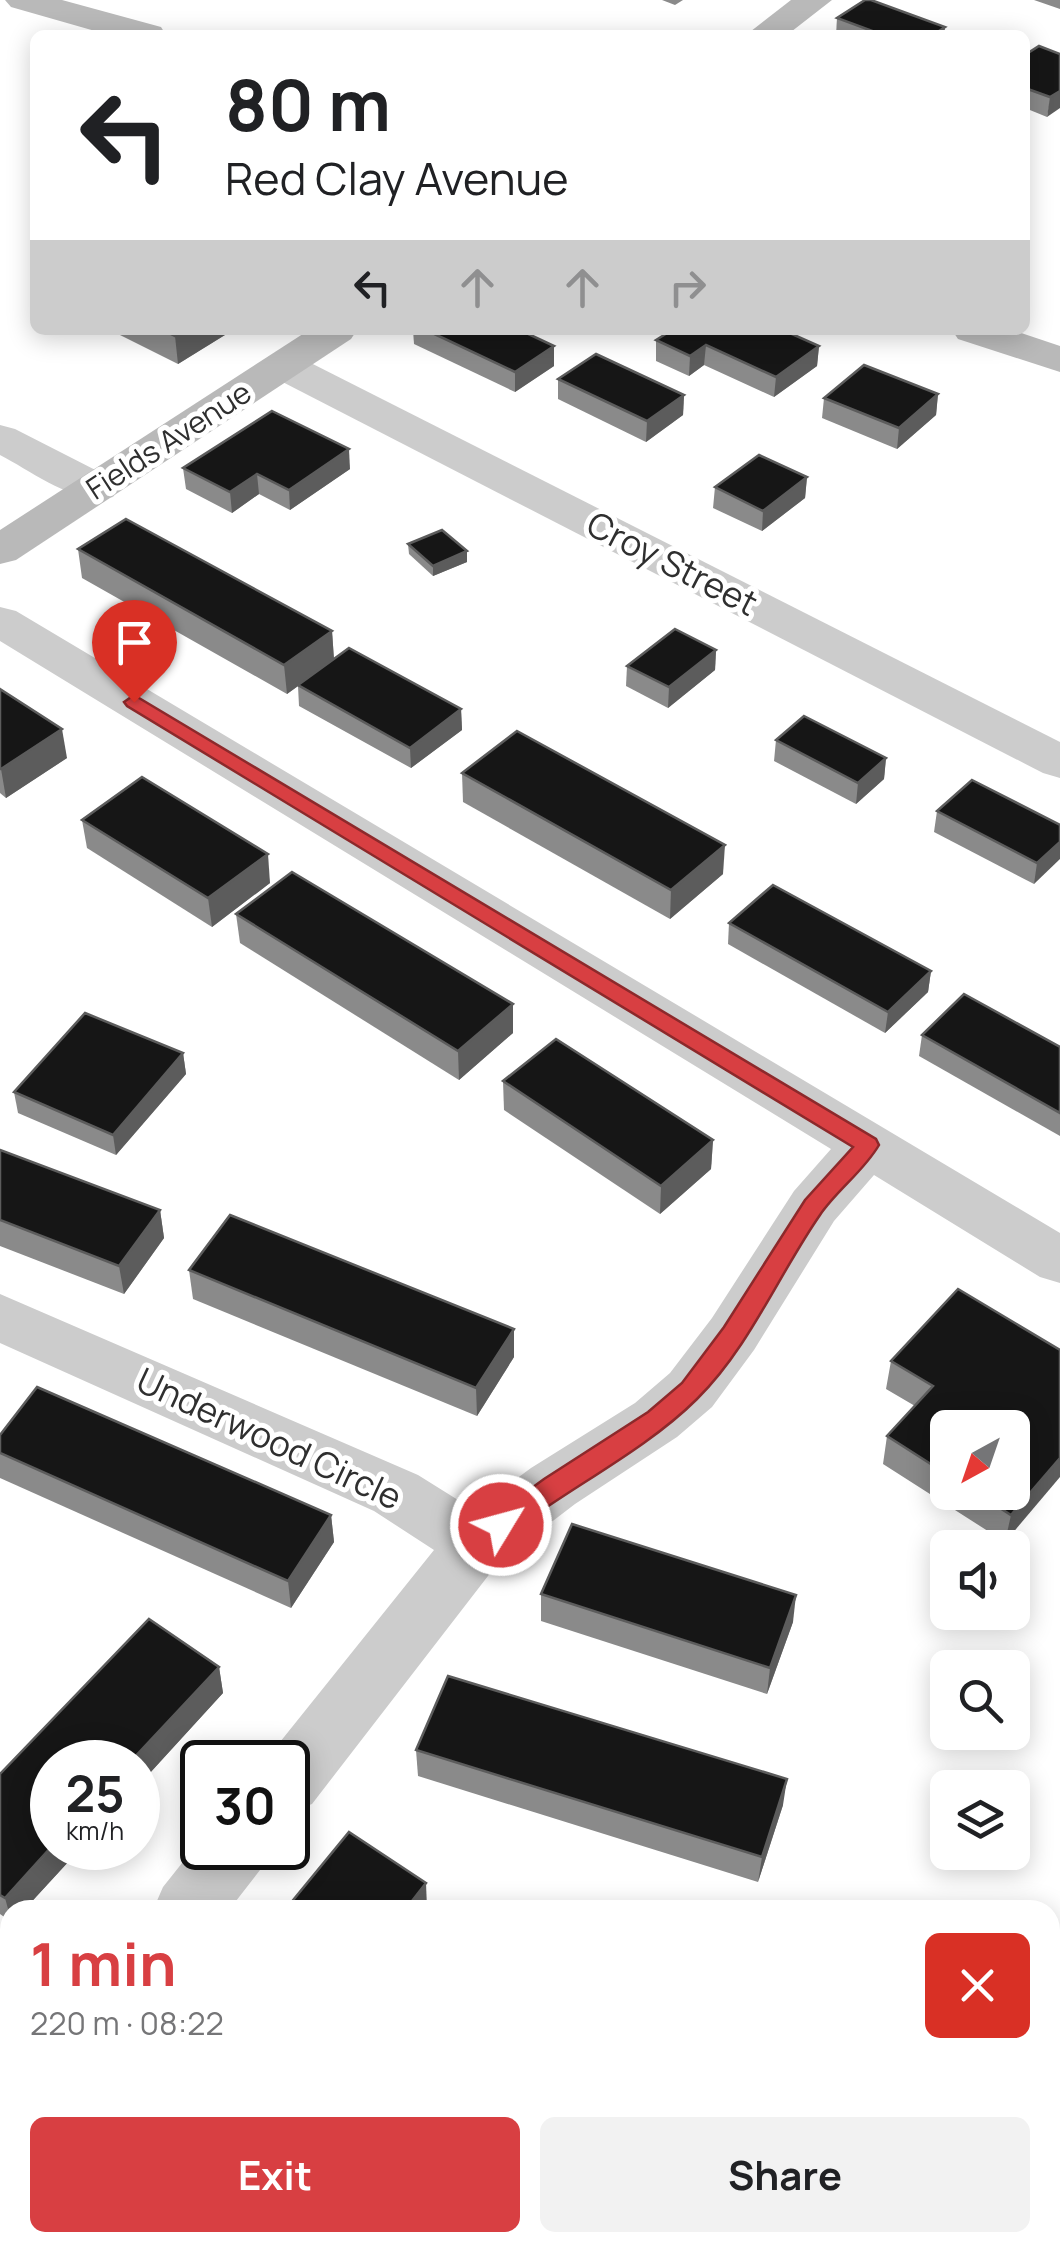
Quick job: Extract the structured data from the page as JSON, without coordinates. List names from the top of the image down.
{
  "streets": {
    "street": ["Fields Avenue", "Croy Street", "Underwood Circle"]
  },
  "crossings": [
    ["Fields Avenue", "Croy Street"]
  ],
  "north": "bottom left",
  "page": {
    "turn": ["80 m", "Red Clay Avenue"],
    "speed": "25 km/h",
    "limit": "30",
    "heading": ["1 min", "220 m · 08:22"],
    "buttons": ["Exit", "Share"]
  }
}
